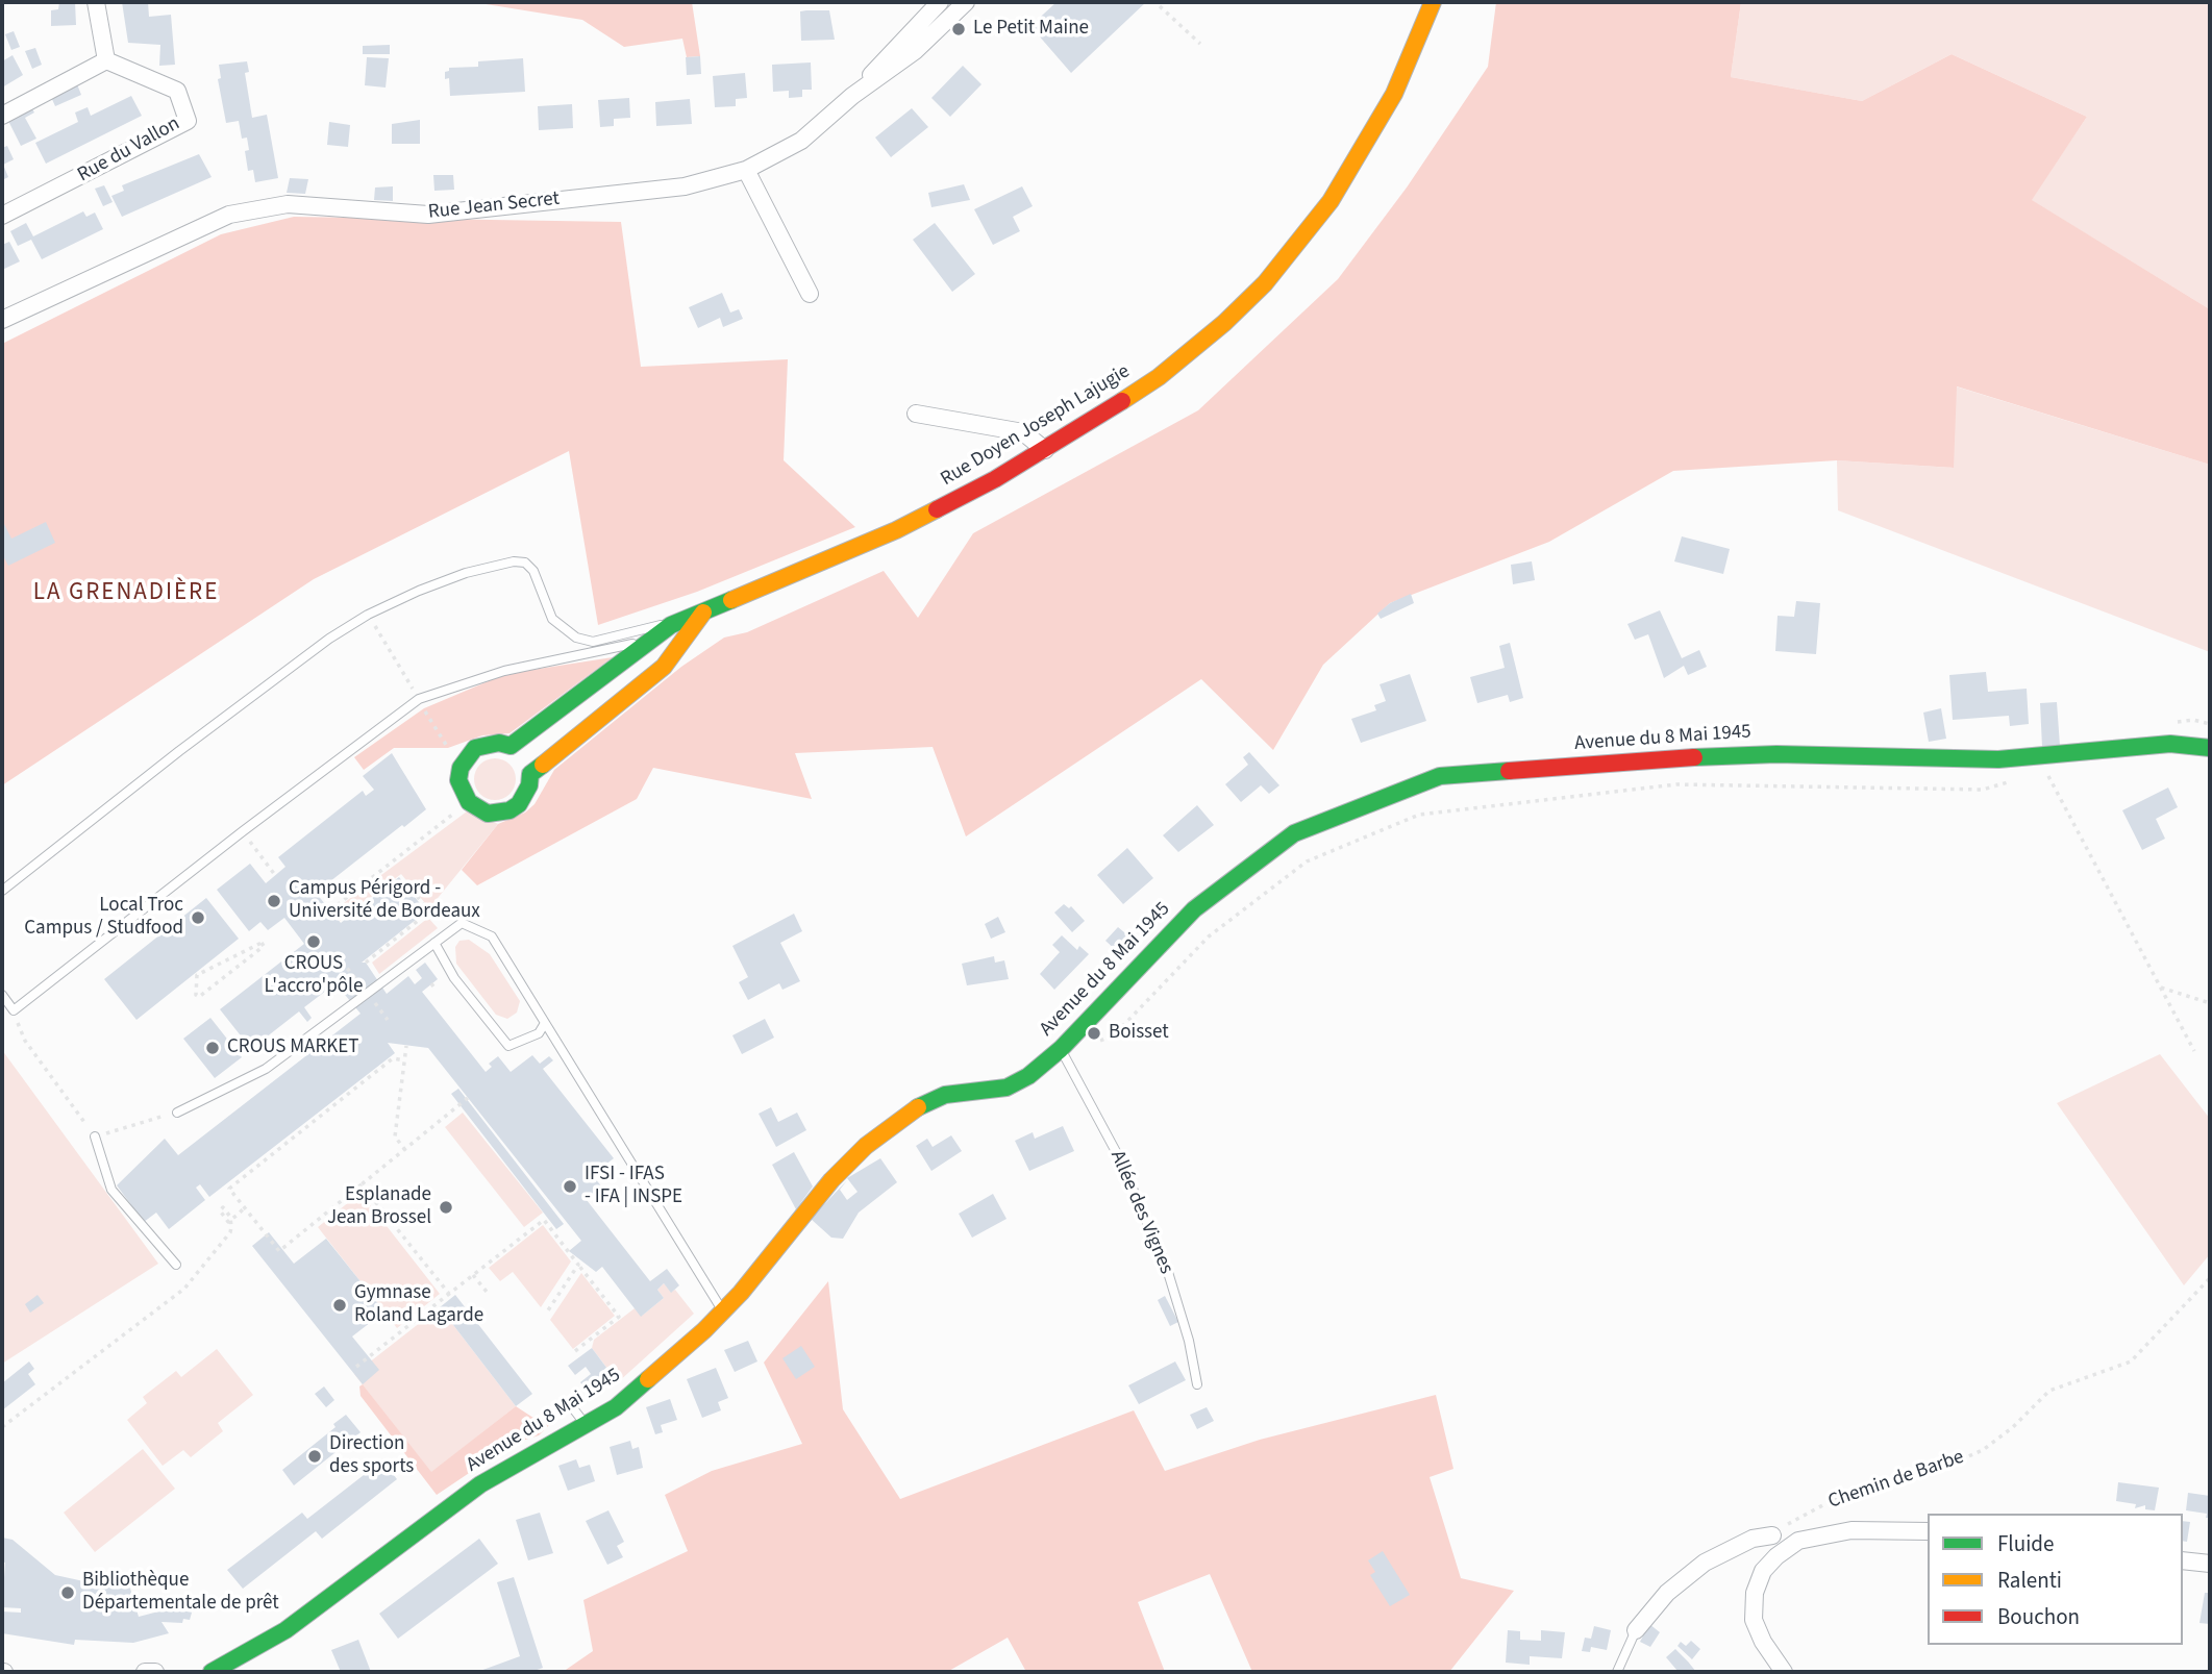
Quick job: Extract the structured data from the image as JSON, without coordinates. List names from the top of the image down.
{
  "streets": {
    "street": [
      "Rue du Vallon",
      "Rue Jean Secret",
      "Rue Doyen Joseph Lajugie",
      "Avenue du 8 Mai 1945"
    ],
    "lane": ["Allée des Vignes"],
    "path": ["Chemin de Barbe"]
  },
  "crossings": [
    ["Avenue du 8 Mai 1945", "Allée des Vignes"]
  ],
  "districts": ["LA GRENADIÈRE"],
  "places": [
    "Le Petit Maine",
    "Campus Périgord - Université de Bordeaux",
    "Local Troc Campus / Studfood",
    "CROUS L'accro'pôle",
    "Boisset",
    "CROUS MARKET",
    "IFSI - IFAS - IFA | INSPE",
    "Esplanade Jean Brossel",
    "Gymnase Roland Lagarde",
    "Direction des sports",
    "Bibliothèque Départementale de prêt"
  ],
  "legend": ["Fluide", "Ralenti", "Bouchon"]
}
